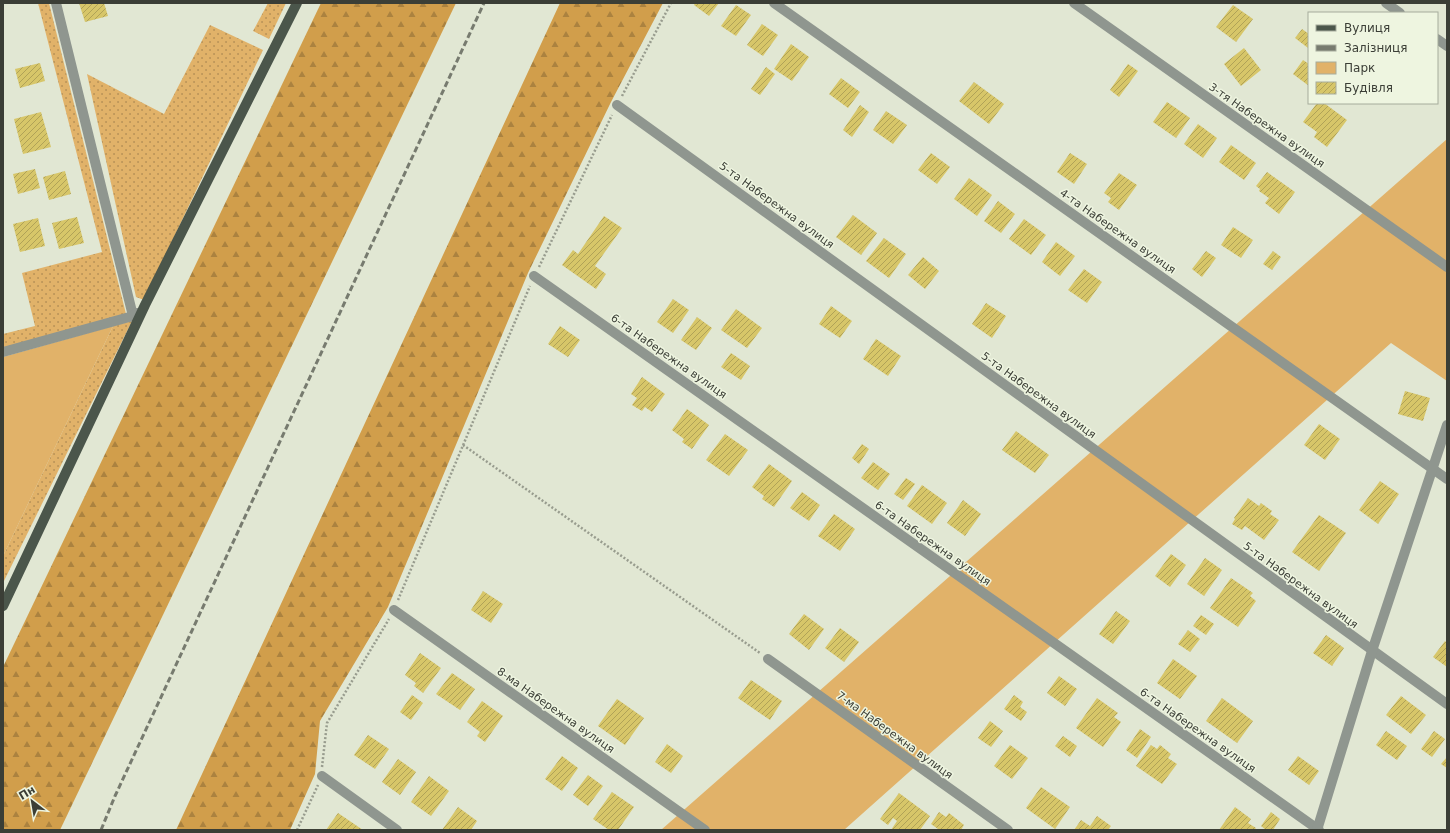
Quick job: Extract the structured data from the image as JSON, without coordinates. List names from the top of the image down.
{
  "streets": {
    "street": [
      "3-тя Набережна вулиця",
      "5-та Набережна вулиця",
      "4-та Набережна вулиця",
      "6-та Набережна вулиця",
      "8-ма Набережна вулиця",
      "7-ма Набережна вулиця"
    ]
  },
  "legend": [
    "Вулиця",
    "Залізниця",
    "Парк",
    "Будівля"
  ],
  "north": "top left"
}
